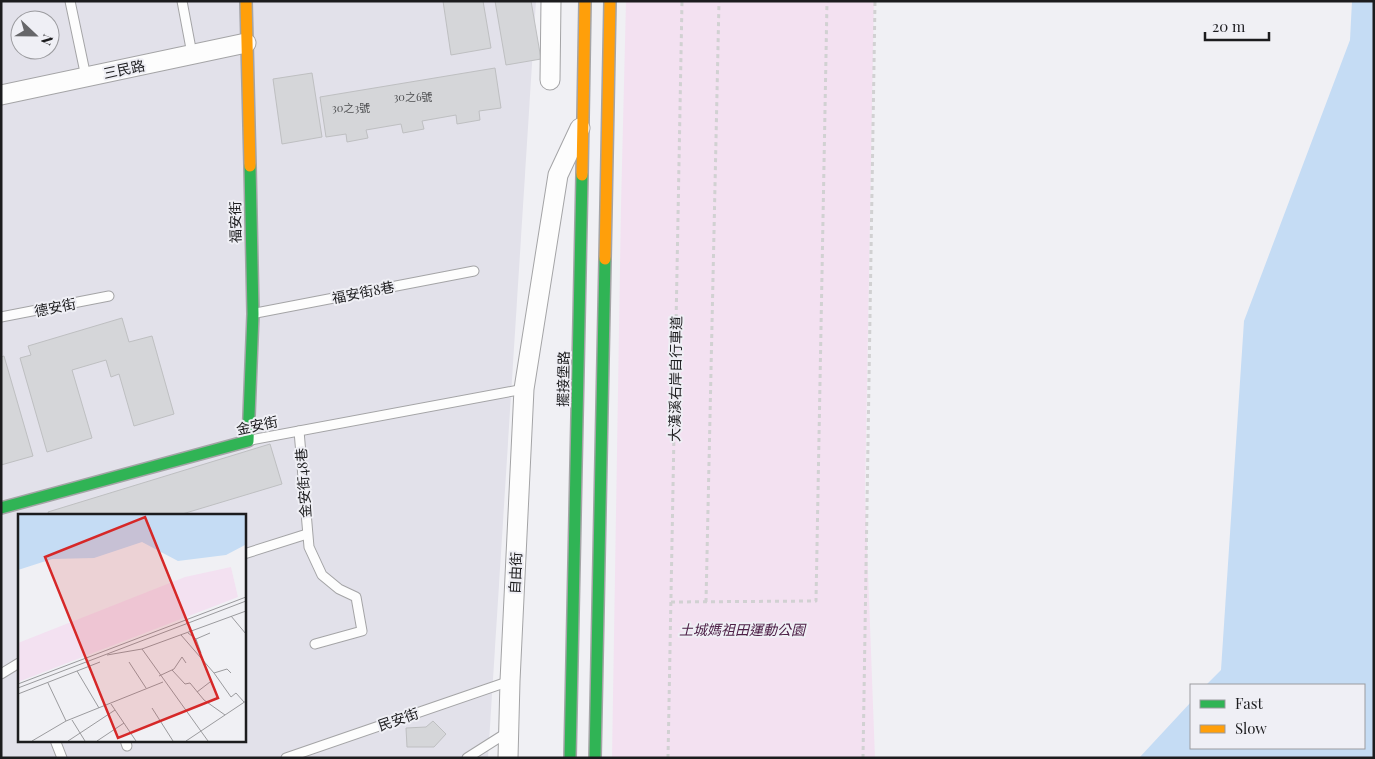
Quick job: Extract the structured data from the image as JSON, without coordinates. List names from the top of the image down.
{
  "streets": {
    "street": [
      "三民路",
      "福安街",
      "擺接堡路",
      "金安街",
      "自由街"
    ],
    "lane": [
      "福安街8巷",
      "德安街",
      "金安街48巷",
      "民安街"
    ],
    "path": ["大漢溪右岸自行車道"]
  },
  "crossings": [
    ["三民路", "福安街"],
    ["福安街", "福安街8巷"],
    ["福安街", "金安街"],
    ["擺接堡路", "自由街"],
    ["金安街", "金安街48巷"],
    ["金安街", "自由街"],
    ["自由街", "民安街"]
  ],
  "parks": ["土城媽祖田運動公園"],
  "house_numbers": ["30之6號", "30之3號"],
  "legend": ["Fast", "Slow"],
  "scale_bar": "20 m",
  "north": "right"
}
